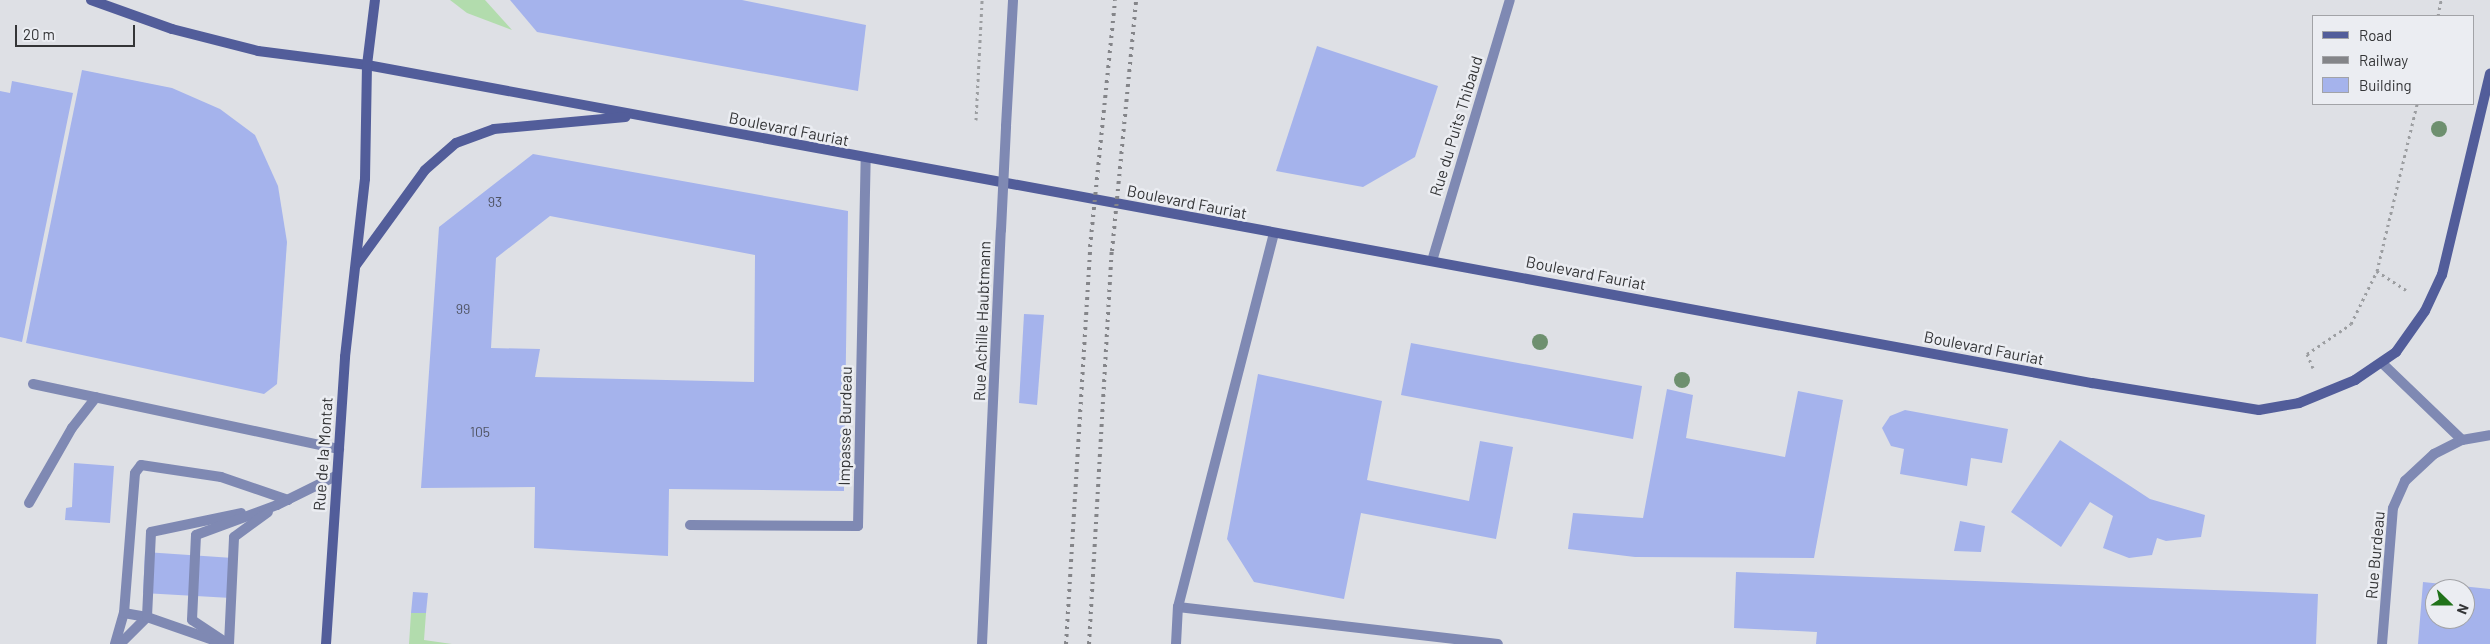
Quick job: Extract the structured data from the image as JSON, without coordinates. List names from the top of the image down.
{
  "streets": {
    "main road": ["Boulevard Fauriat", "Rue de la Montat"],
    "street": [
      "Rue du Puits Thibaud",
      "Rue Achille Haubtmann",
      "Impasse Burdeau",
      "Rue Burdeau"
    ]
  },
  "crossings": [
    ["Rue du Puits Thibaud", "Boulevard Fauriat"],
    ["Boulevard Fauriat", "Impasse Burdeau"],
    ["Boulevard Fauriat", "Rue de la Montat"]
  ],
  "house_numbers": ["93", "99", "105"],
  "legend": ["Road", "Railway", "Building"],
  "scale_bar": "20 m",
  "north": "right"
}
